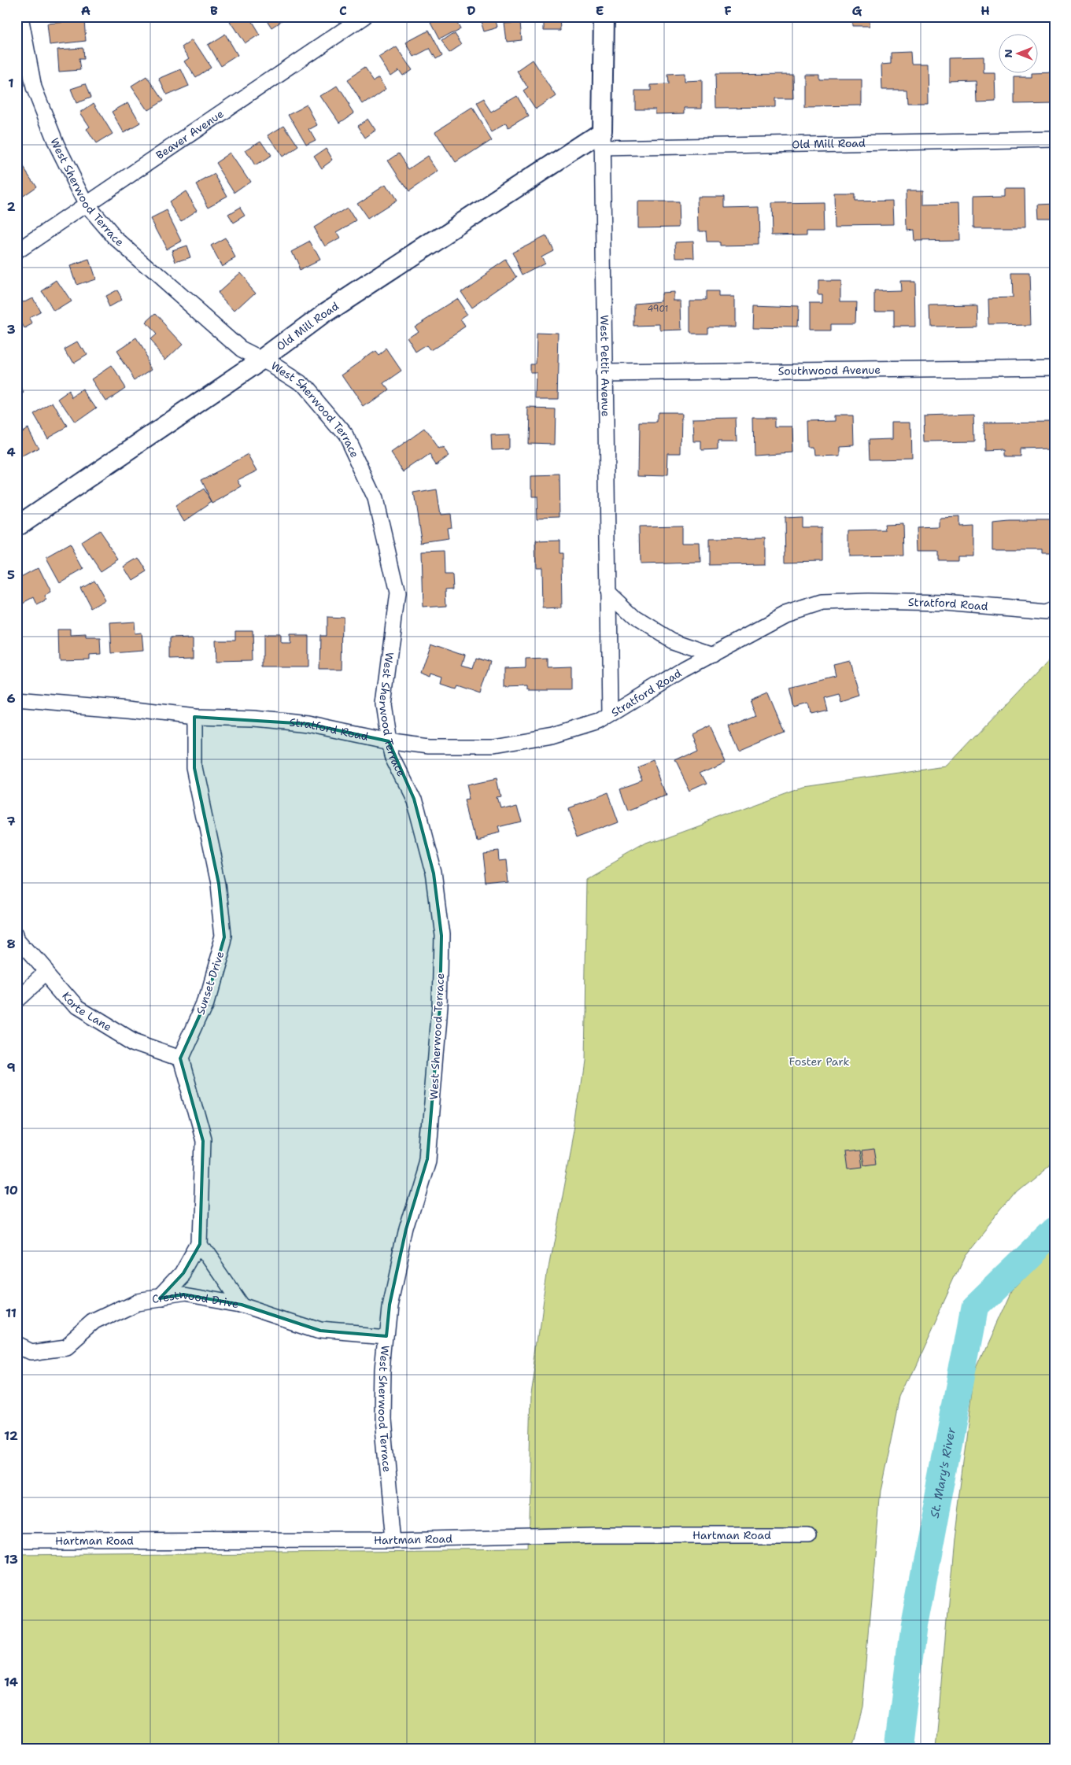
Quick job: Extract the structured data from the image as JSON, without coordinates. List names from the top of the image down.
{
  "streets": {
    "main road": ["Old Mill Road", "West Pettit Avenue"],
    "street": [
      "Beaver Avenue",
      "West Sherwood Terrace",
      "Southwood Avenue",
      "Stratford Road",
      "Sunset Drive",
      "Korte Lane",
      "Crestwood Drive",
      "Hartman Road"
    ]
  },
  "crossings": [
    ["Beaver Avenue", "West Sherwood Terrace"],
    ["Old Mill Road", "West Sherwood Terrace"],
    ["Old Mill Road", "West Pettit Avenue"],
    ["West Sherwood Terrace", "Stratford Road"],
    ["West Sherwood Terrace", "Crestwood Drive"],
    ["West Sherwood Terrace", "Hartman Road"],
    ["West Pettit Avenue", "Southwood Avenue"],
    ["West Pettit Avenue", "Stratford Road"],
    ["Stratford Road", "Sunset Drive"],
    ["Sunset Drive", "Korte Lane"]
  ],
  "water": ["St. Mary's River"],
  "parks": ["Foster Park"],
  "house_numbers": ["4901"],
  "north": "left",
  "grid": {
    "columns": [
      "A",
      "B",
      "C",
      "D",
      "E",
      "F",
      "G",
      "H"
    ],
    "rows": [
      "1",
      "2",
      "3",
      "4",
      "5",
      "6",
      "7",
      "8",
      "9",
      "10",
      "11",
      "12",
      "13",
      "14"
    ]
  }
}
